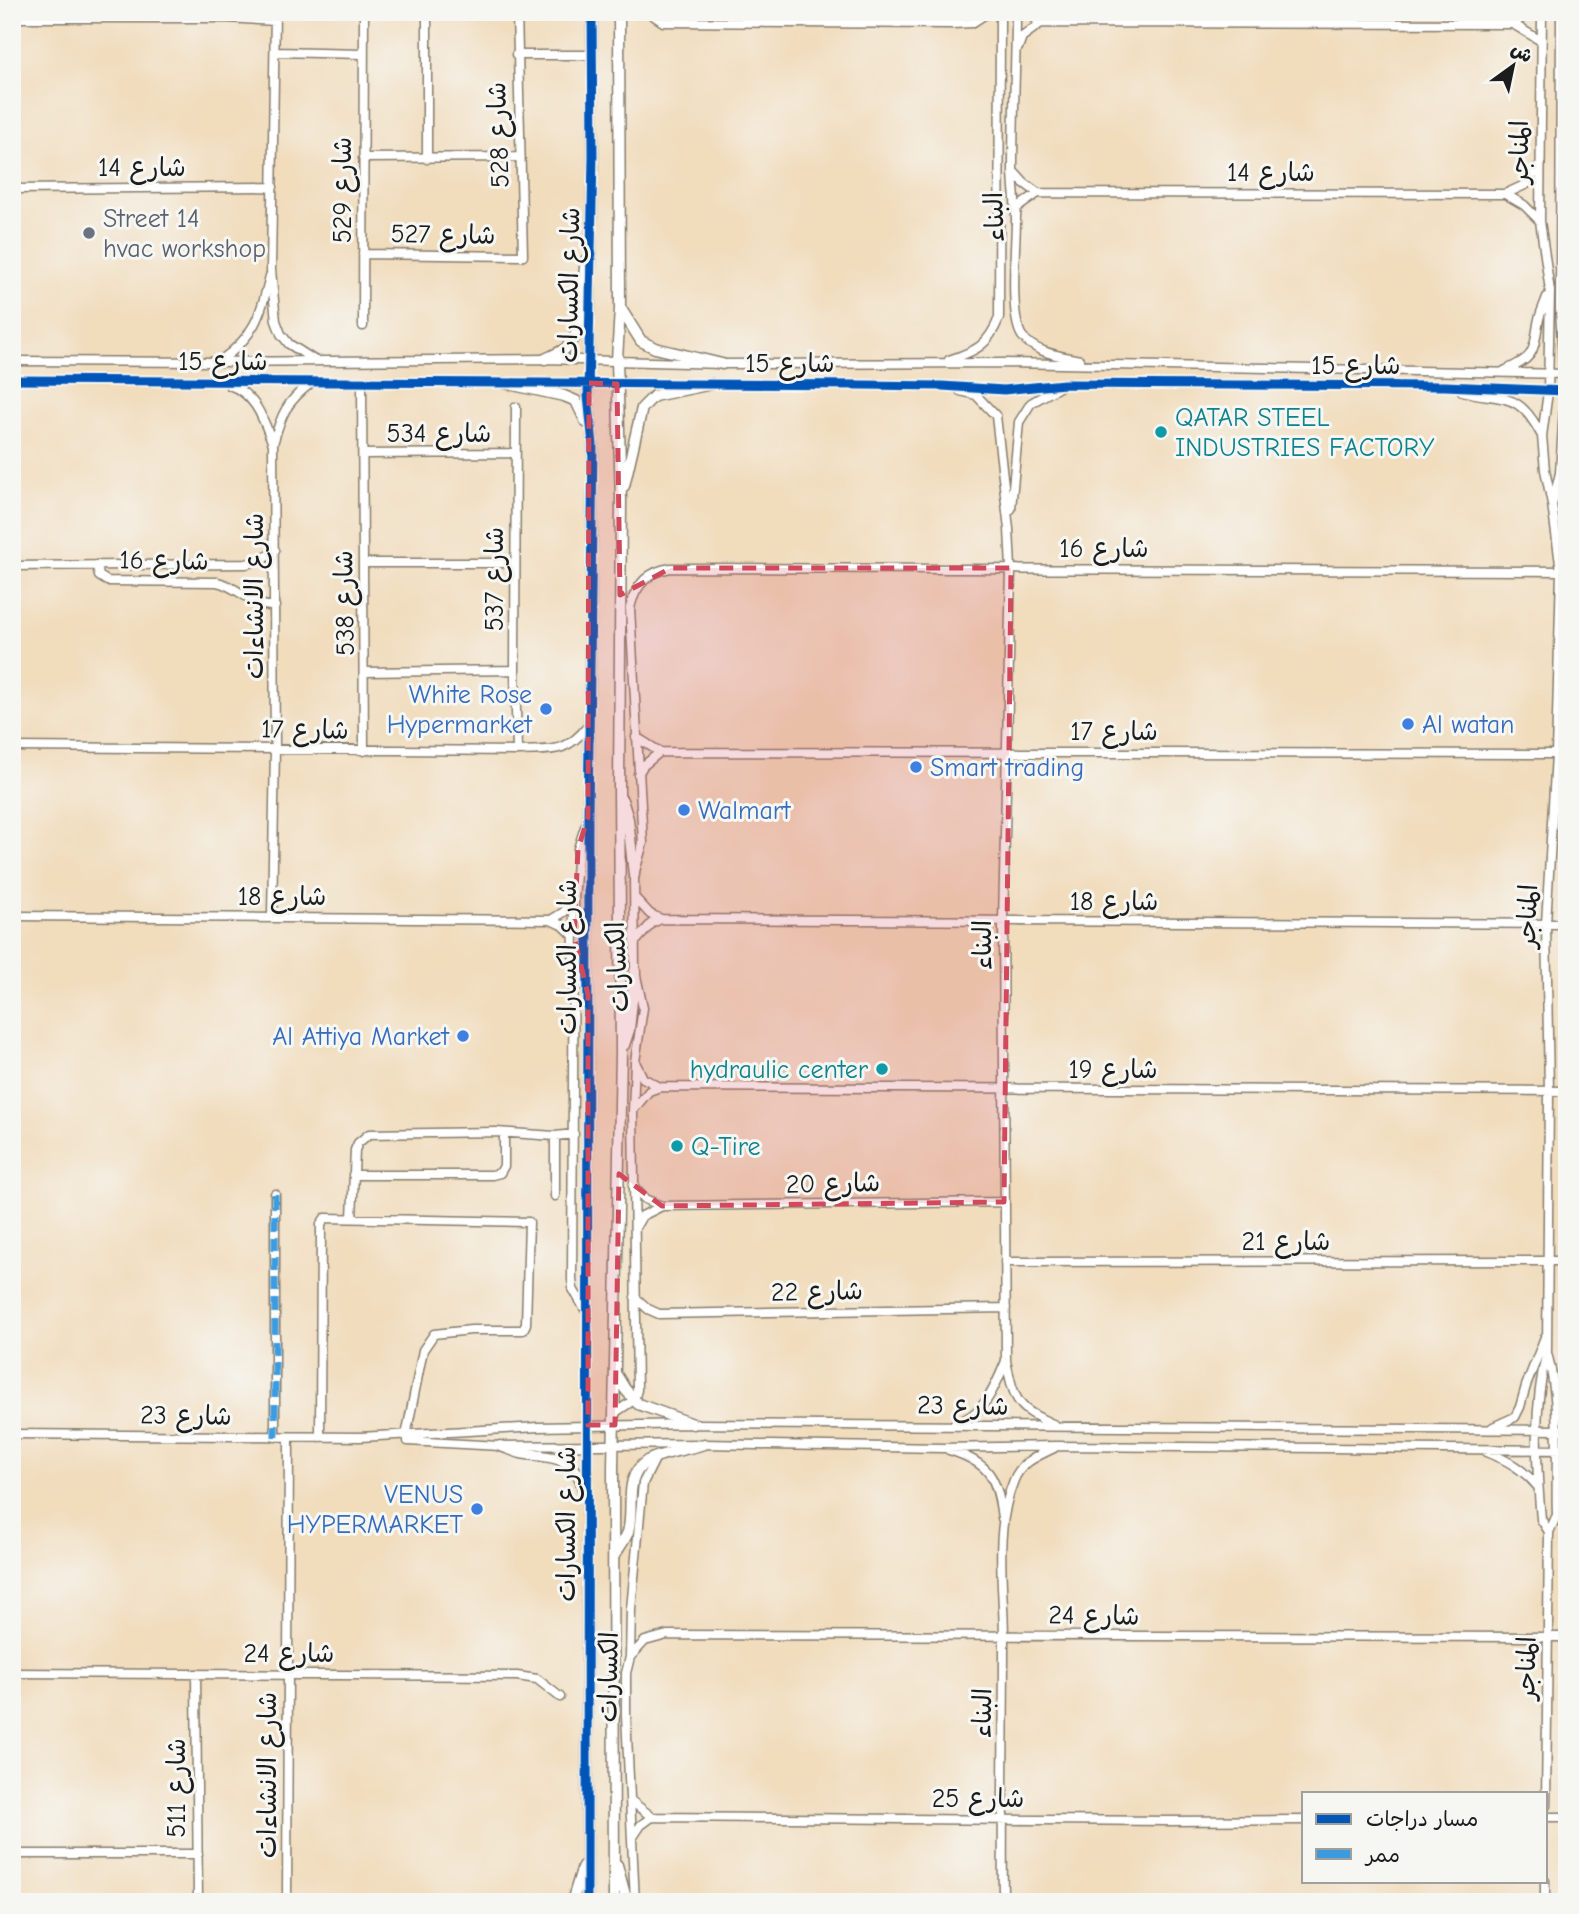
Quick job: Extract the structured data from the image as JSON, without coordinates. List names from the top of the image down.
{
  "streets": {
    "street": [
      "شارع 528",
      "المناجر",
      "شارع 14",
      "شارع 529",
      "البناء",
      "شارع 527",
      "شارع الكسارات",
      "شارع 15",
      "شارع 534",
      "شارع 16",
      "شارع 537",
      "شارع الانشاءات",
      "شارع 538",
      "شارع 17",
      "شارع 18",
      "الكسارات",
      "شارع 19",
      "شارع 20",
      "شارع 21",
      "شارع 22",
      "شارع 23",
      "شارع 24",
      "شارع 511",
      "شارع 25"
    ]
  },
  "crossings": [
    ["شارع 528", "شارع 527"],
    ["المناجر", "شارع 15"],
    ["المناجر", "شارع 16"],
    ["المناجر", "شارع 17"],
    ["المناجر", "شارع 18"],
    ["المناجر", "شارع 19"],
    ["المناجر", "شارع 21"],
    ["المناجر", "شارع 23"],
    ["المناجر", "شارع 24"],
    ["شارع 529", "شارع 527"],
    ["البناء", "شارع 15"],
    ["البناء", "شارع 16"],
    ["البناء", "شارع 17"],
    ["البناء", "شارع 18"],
    ["البناء", "شارع 19"],
    ["البناء", "شارع 20"],
    ["البناء", "شارع 21"],
    ["البناء", "شارع 22"],
    ["البناء", "شارع 23"],
    ["البناء", "شارع 24"],
    ["البناء", "شارع 25"],
    ["شارع الكسارات", "شارع 15"],
    ["شارع الكسارات", "شارع 17"],
    ["شارع الكسارات", "الكسارات"],
    ["شارع الكسارات", "شارع 23"],
    ["شارع 15", "شارع الانشاءات"],
    ["شارع 534", "شارع 537"],
    ["شارع 534", "شارع 538"],
    ["شارع 16", "شارع الانشاءات"],
    ["شارع 16", "الكسارات"],
    ["شارع 537", "شارع 17"],
    ["شارع الانشاءات", "شارع 17"],
    ["شارع الانشاءات", "شارع 18"],
    ["شارع الانشاءات", "شارع 23"],
    ["شارع الانشاءات", "شارع 24"],
    ["شارع 538", "شارع 17"],
    ["الكسارات", "شارع 22"],
    ["الكسارات", "شارع 24"],
    ["شارع 24", "شارع 511"]
  ],
  "places": [
    "Street 14 hvac workshop",
    "QATAR STEEL INDUSTRIES FACTORY",
    "White Rose Hypermarket",
    "Al watan",
    "Smart trading",
    "Walmart",
    "Al Attiya Market",
    "hydraulic center",
    "Q-Tire",
    "VENUS HYPERMARKET"
  ],
  "legend": ["مسار دراجات", "ممر"],
  "north": "top right"
}
